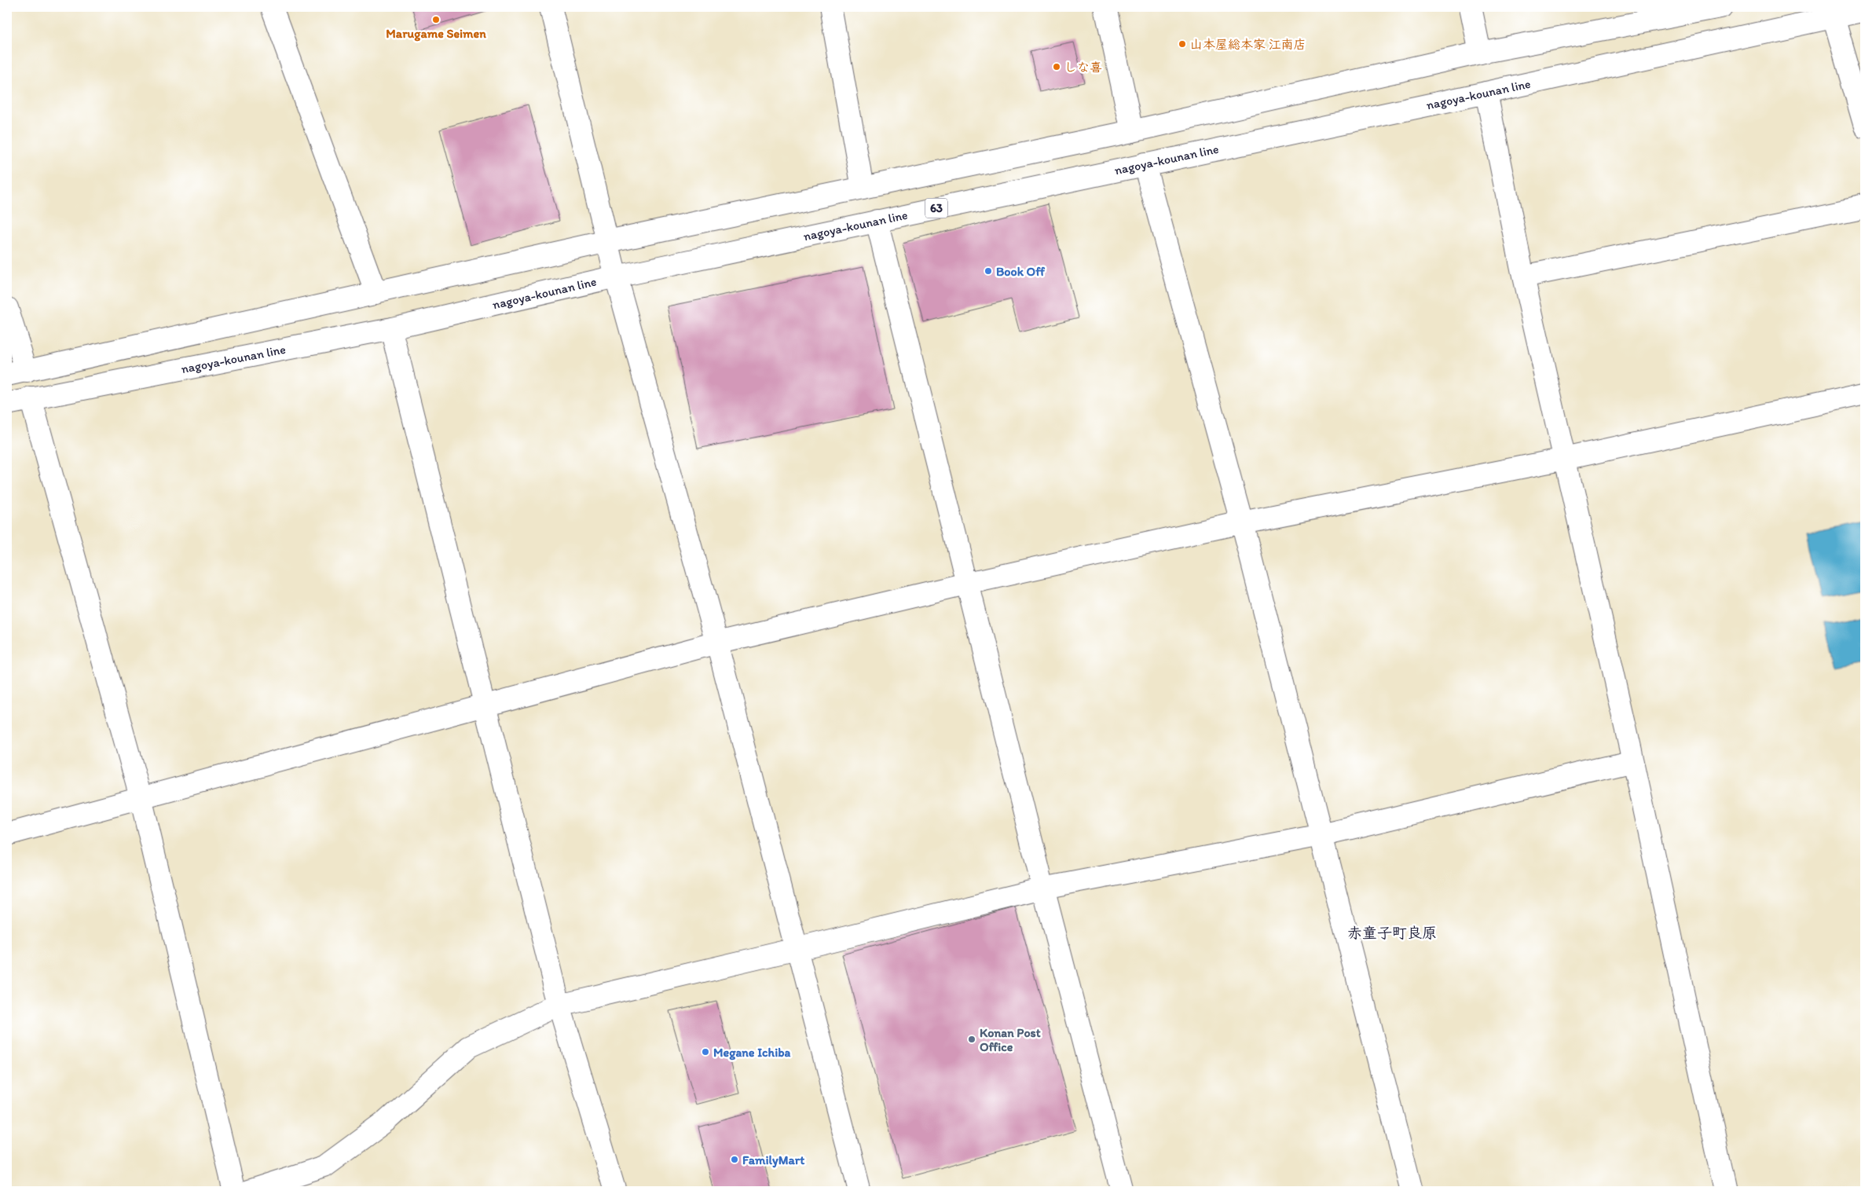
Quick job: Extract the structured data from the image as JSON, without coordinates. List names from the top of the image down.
{
  "streets": {
    "street": ["nagoya-kounan line", "63"]
  },
  "districts": ["赤童子町良原"],
  "places": [
    "Marugame Seimen",
    "山本屋総本家 江南店",
    "しな喜",
    "Book Off",
    "Konan Post Office",
    "Megane Ichiba",
    "FamilyMart"
  ]
}
